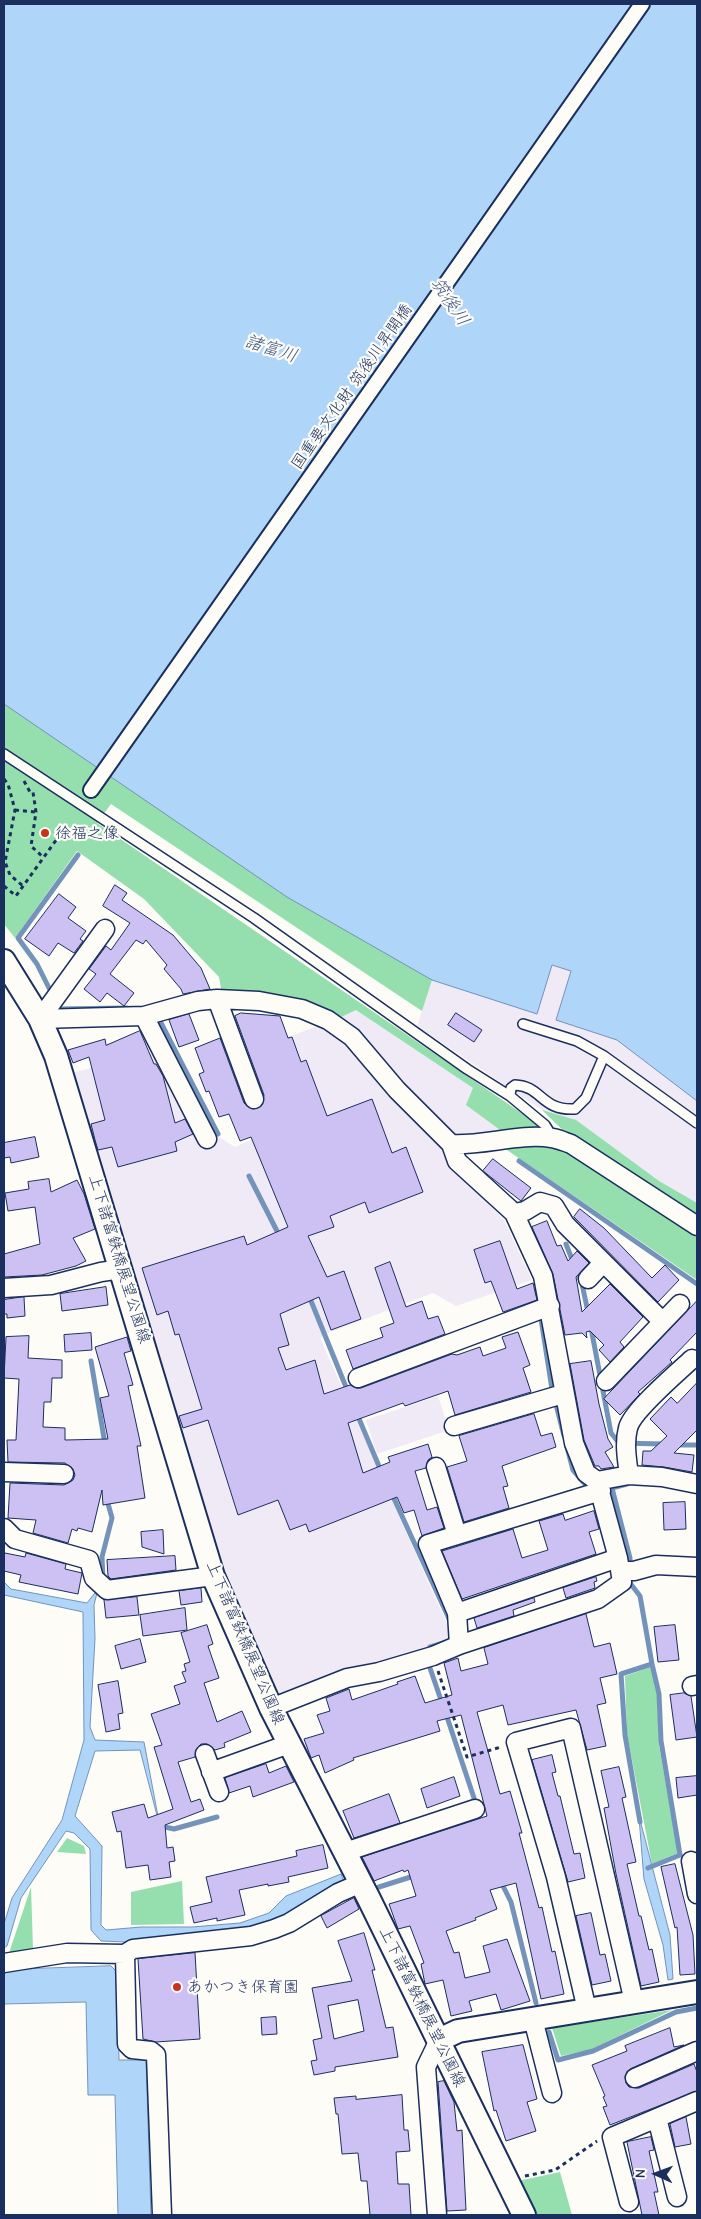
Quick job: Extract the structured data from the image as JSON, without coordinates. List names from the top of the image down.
{
  "streets": {
    "street": ["国重要文化財 筑後川昇開橋", "上下諸富鉄橋展望公園線"]
  },
  "water": ["筑後川", "諸富川"],
  "places": ["徐福之像", "あかつき保育園"],
  "north": "left"
}
